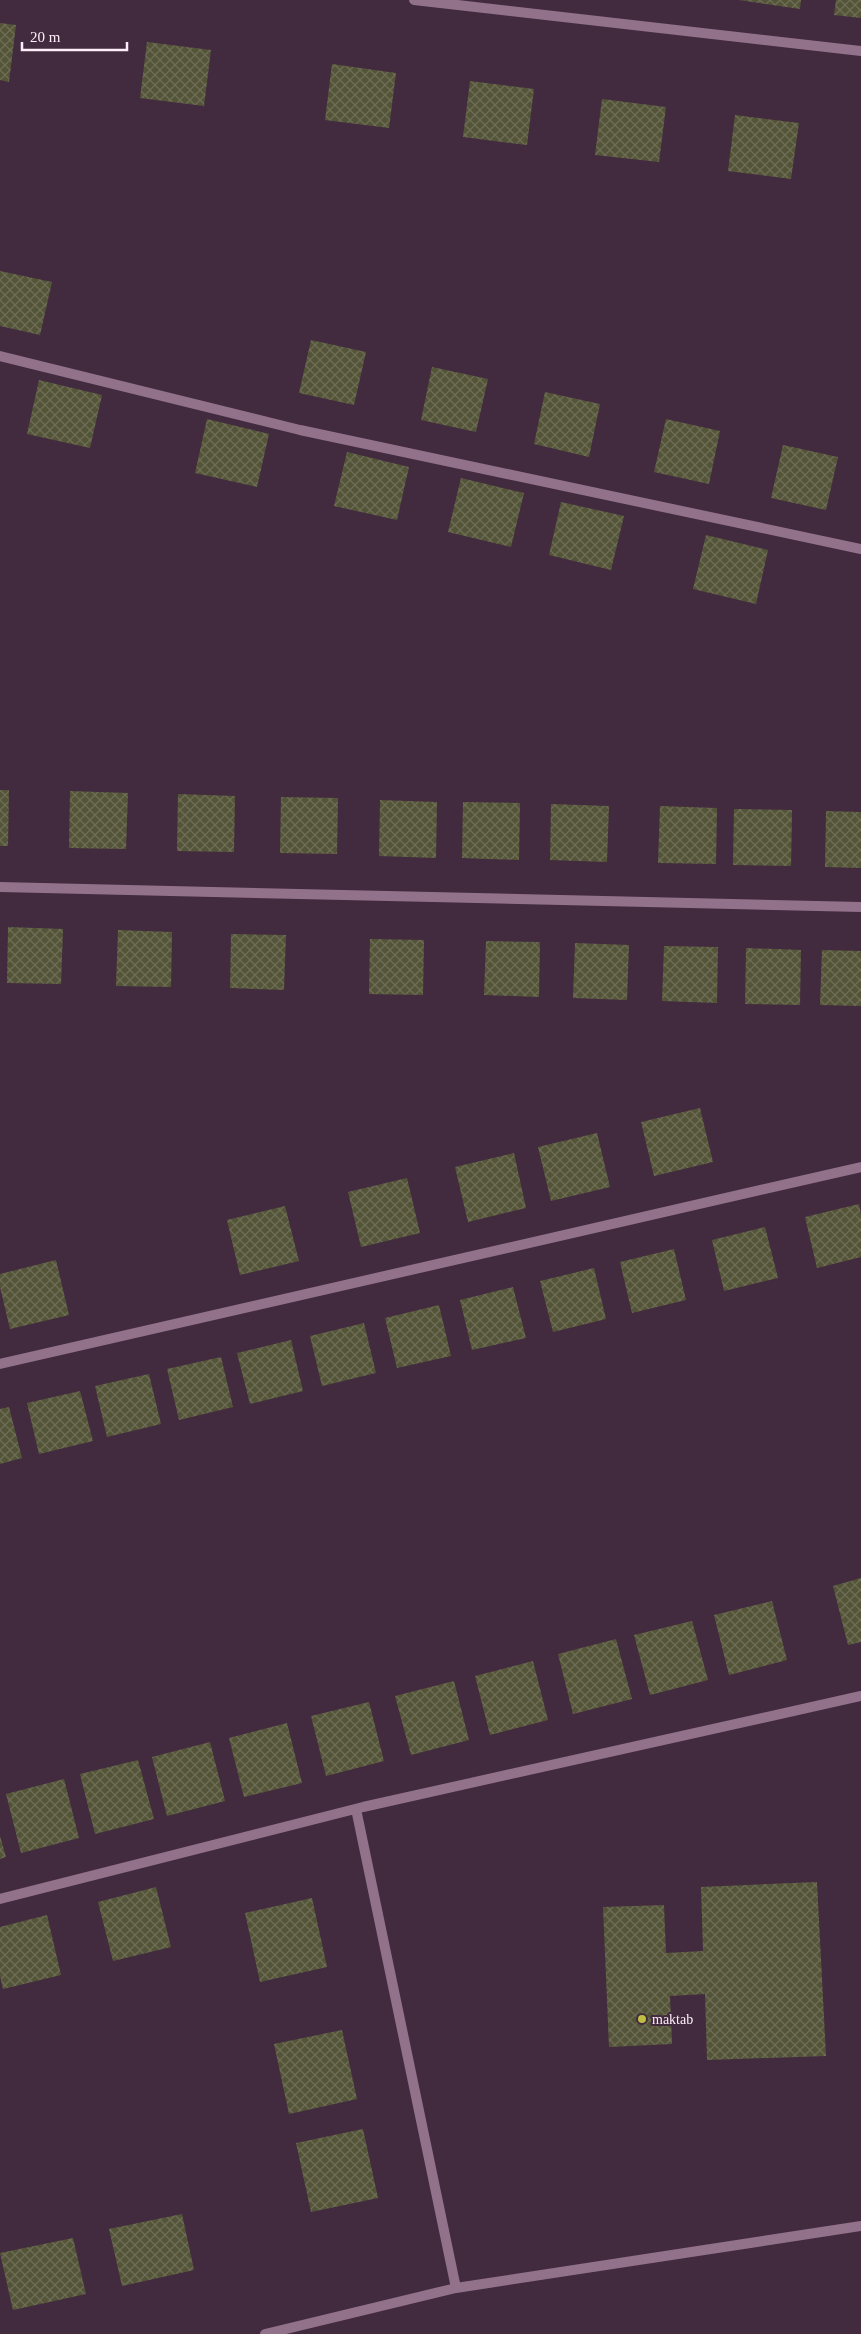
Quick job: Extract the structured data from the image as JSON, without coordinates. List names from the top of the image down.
{
  "places": ["maktab"],
  "scale_bar": "20 m"
}
